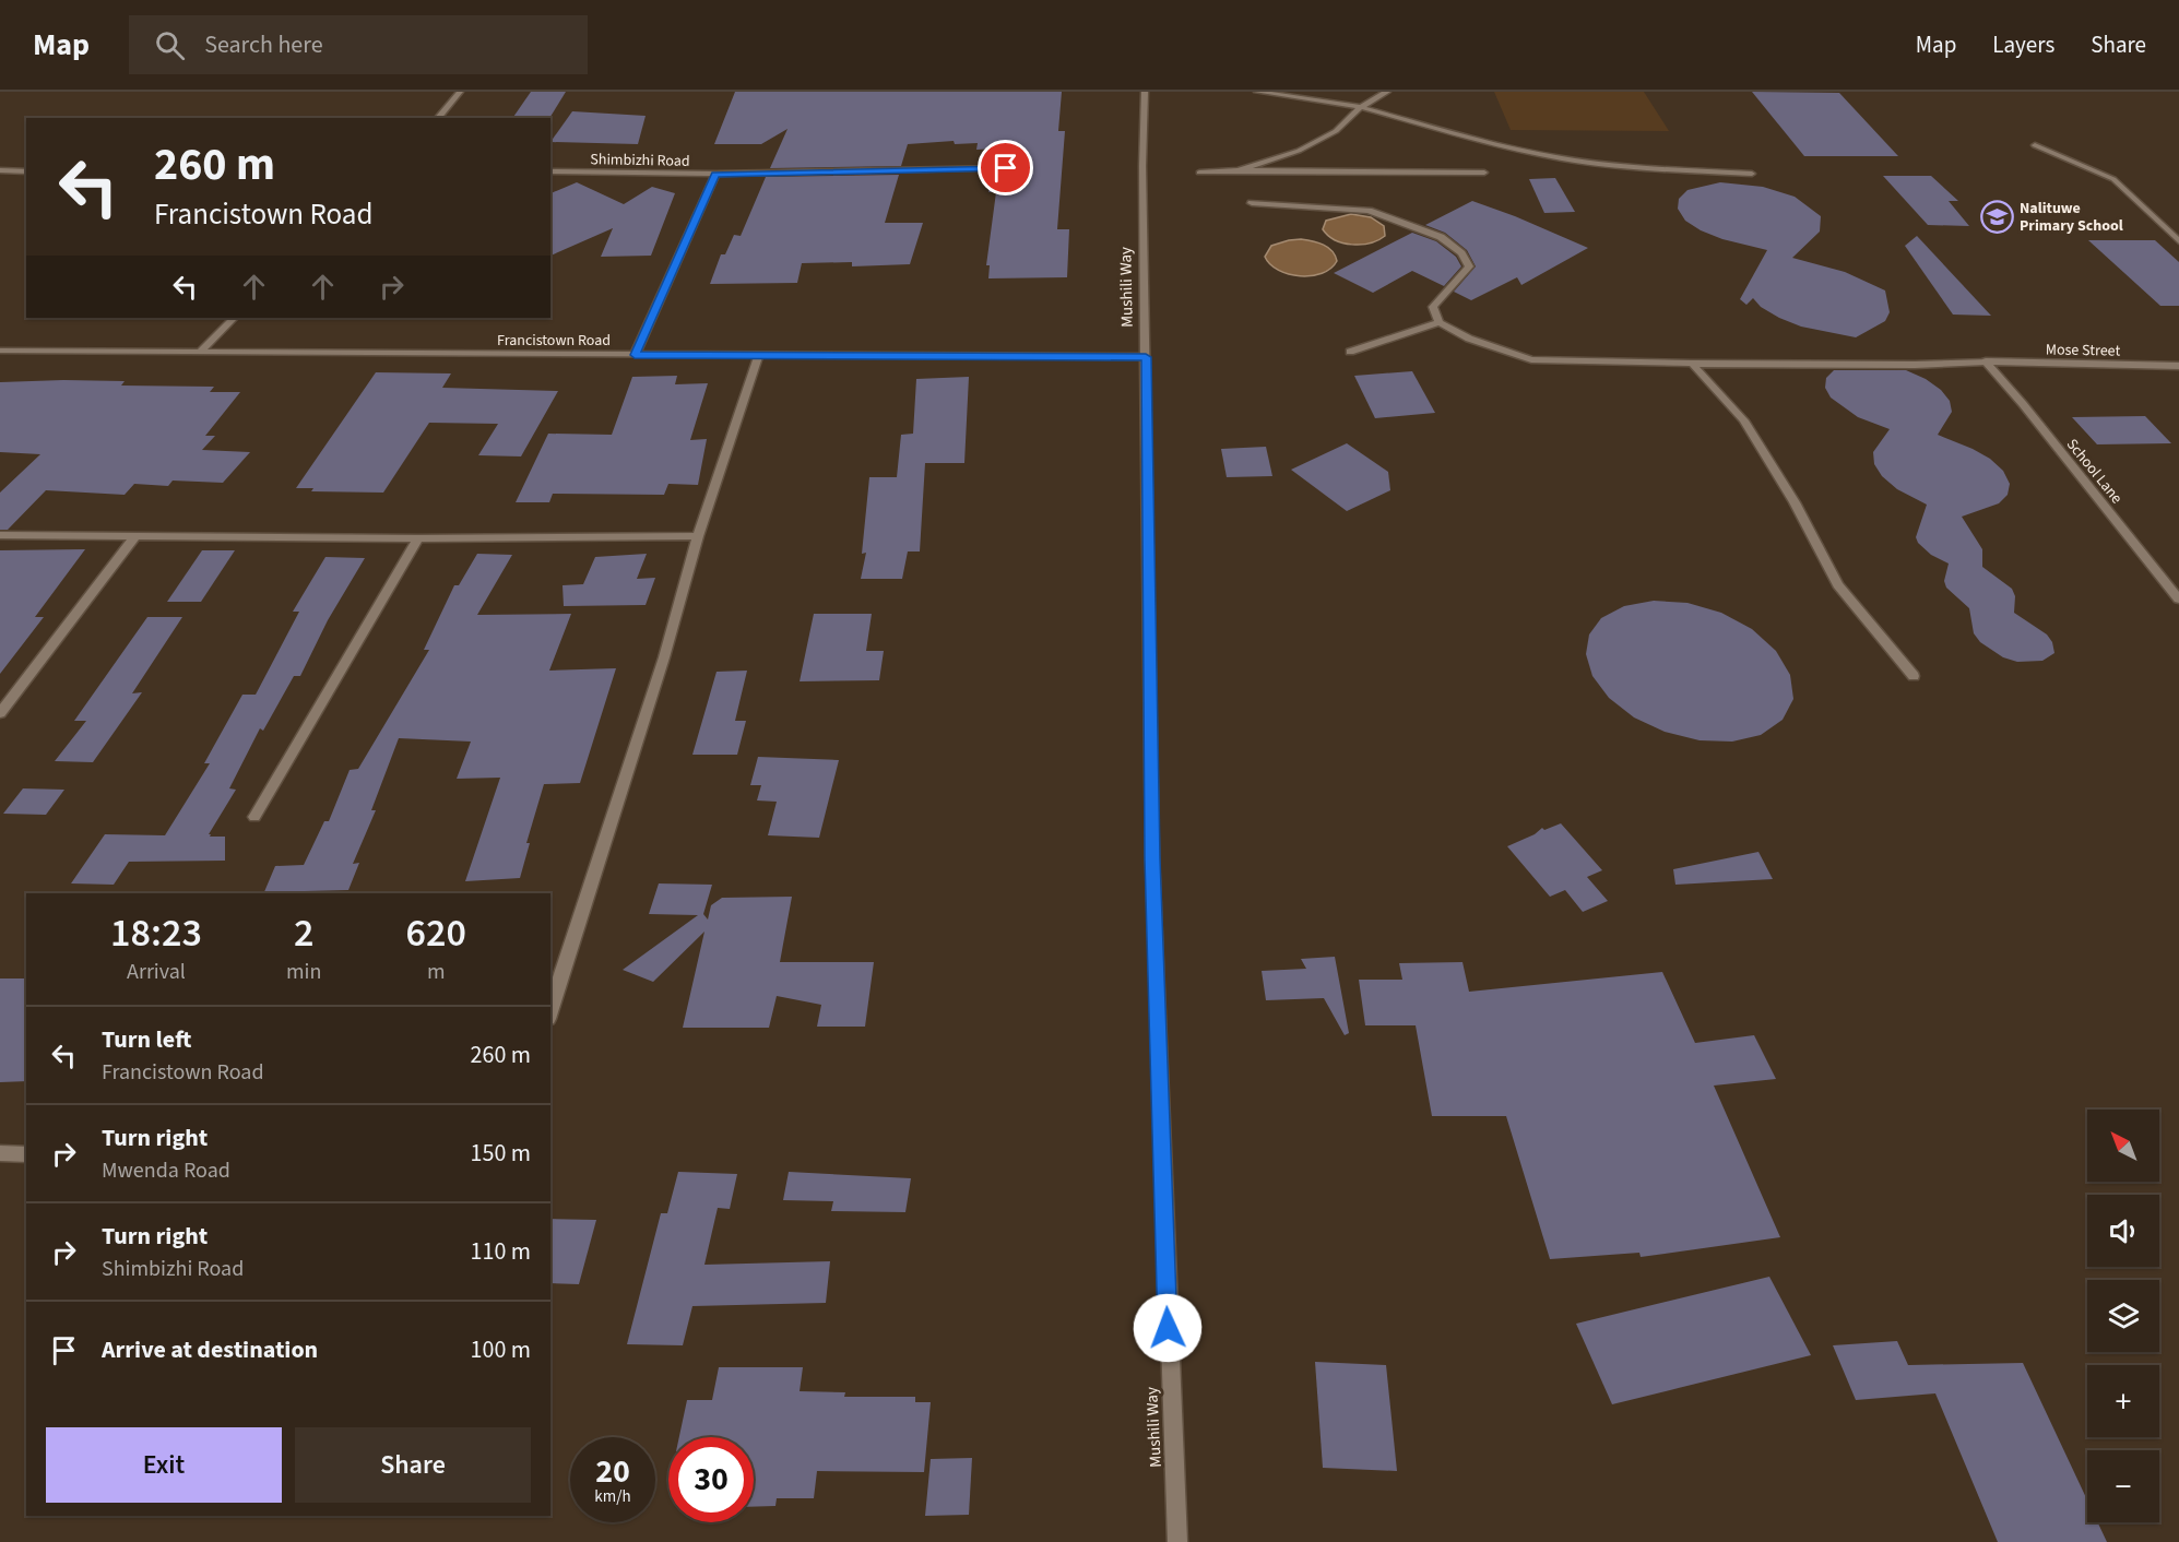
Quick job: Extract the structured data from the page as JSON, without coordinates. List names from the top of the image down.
{
  "streets": {
    "street": [
      "Shimbizhi Road",
      "Mushili Way",
      "Francistown Road",
      "Mose Street",
      "School Lane"
    ]
  },
  "crossings": [
    ["Mushili Way", "Francistown Road"],
    ["Mose Street", "School Lane"]
  ],
  "places": {
    "school or university": ["Nalituwe Primary School"]
  },
  "north": "top left",
  "page": {
    "header": "Map",
    "search": "Search here",
    "nav": ["Map", "Layers", "Share"],
    "turn": ["260 m", "Francistown Road"],
    "eta": [
      "18:23",
      "Arrival",
      "2",
      "min",
      "620",
      "m"
    ],
    "list": [
      {
        "name": "Turn left",
        "note": "Francistown Road",
        "value": "260 m"
      },
      {
        "name": "Turn right",
        "note": "Mwenda Road",
        "value": "150 m"
      },
      {
        "name": "Turn right",
        "note": "Shimbizhi Road",
        "value": "110 m"
      },
      {
        "name": "Arrive at destination",
        "value": "100 m"
      }
    ],
    "map_buttons": ["+", "−"],
    "buttons": ["Exit", "Share"],
    "speed": "20 km/h",
    "limit": "30"
  }
}
